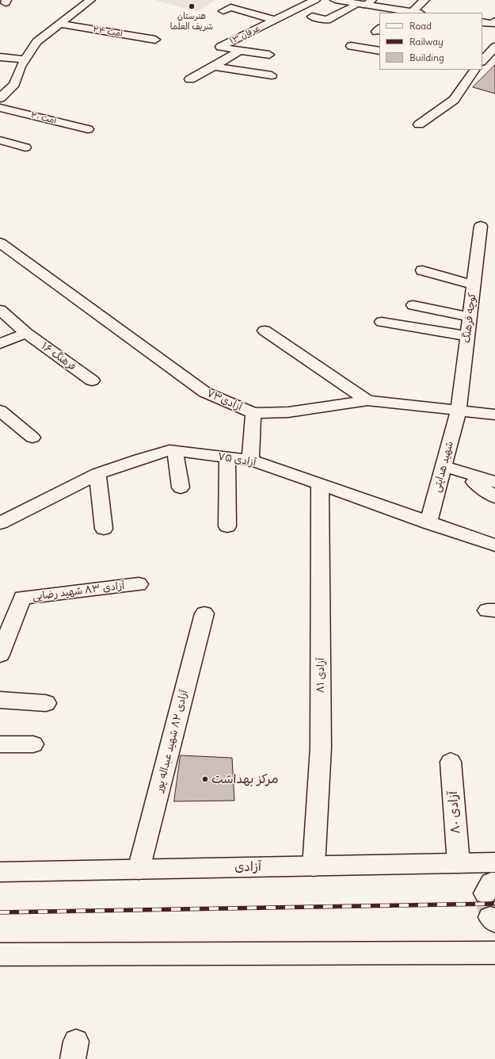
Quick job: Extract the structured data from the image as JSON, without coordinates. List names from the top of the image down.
{
  "streets": {
    "street": [
      "امت ۲۴",
      "عرفان ۱۳",
      "امت ۲۰",
      "کوچه فرهنگ",
      "فرهنگ ۱۶",
      "آزادی۷۳",
      "آزادی ۷۵",
      "شهید هدایتی",
      "آزادی ۸۳ شهید رضایی",
      "آزادی ۸۱",
      "آزادی ۸۲ شهید عبداله پور",
      "آزادی ۸۰",
      "آزادی"
    ]
  },
  "crossings": [
    ["کوچه فرهنگ", "آزادی۷۳"],
    ["کوچه فرهنگ", "شهید هدایتی"],
    ["آزادی۷۳", "شهید هدایتی"],
    ["آزادی ۷۵", "شهید هدایتی"],
    ["آزادی ۷۵", "آزادی ۸۱"],
    ["آزادی ۸۱", "آزادی"],
    ["آزادی ۸۲ شهید عبداله پور", "آزادی"],
    ["آزادی ۸۰", "آزادی"]
  ],
  "places": ["هنرستان شریف العلما", "مرکز بهداشت"],
  "legend": ["Road", "Railway", "Building"]
}
